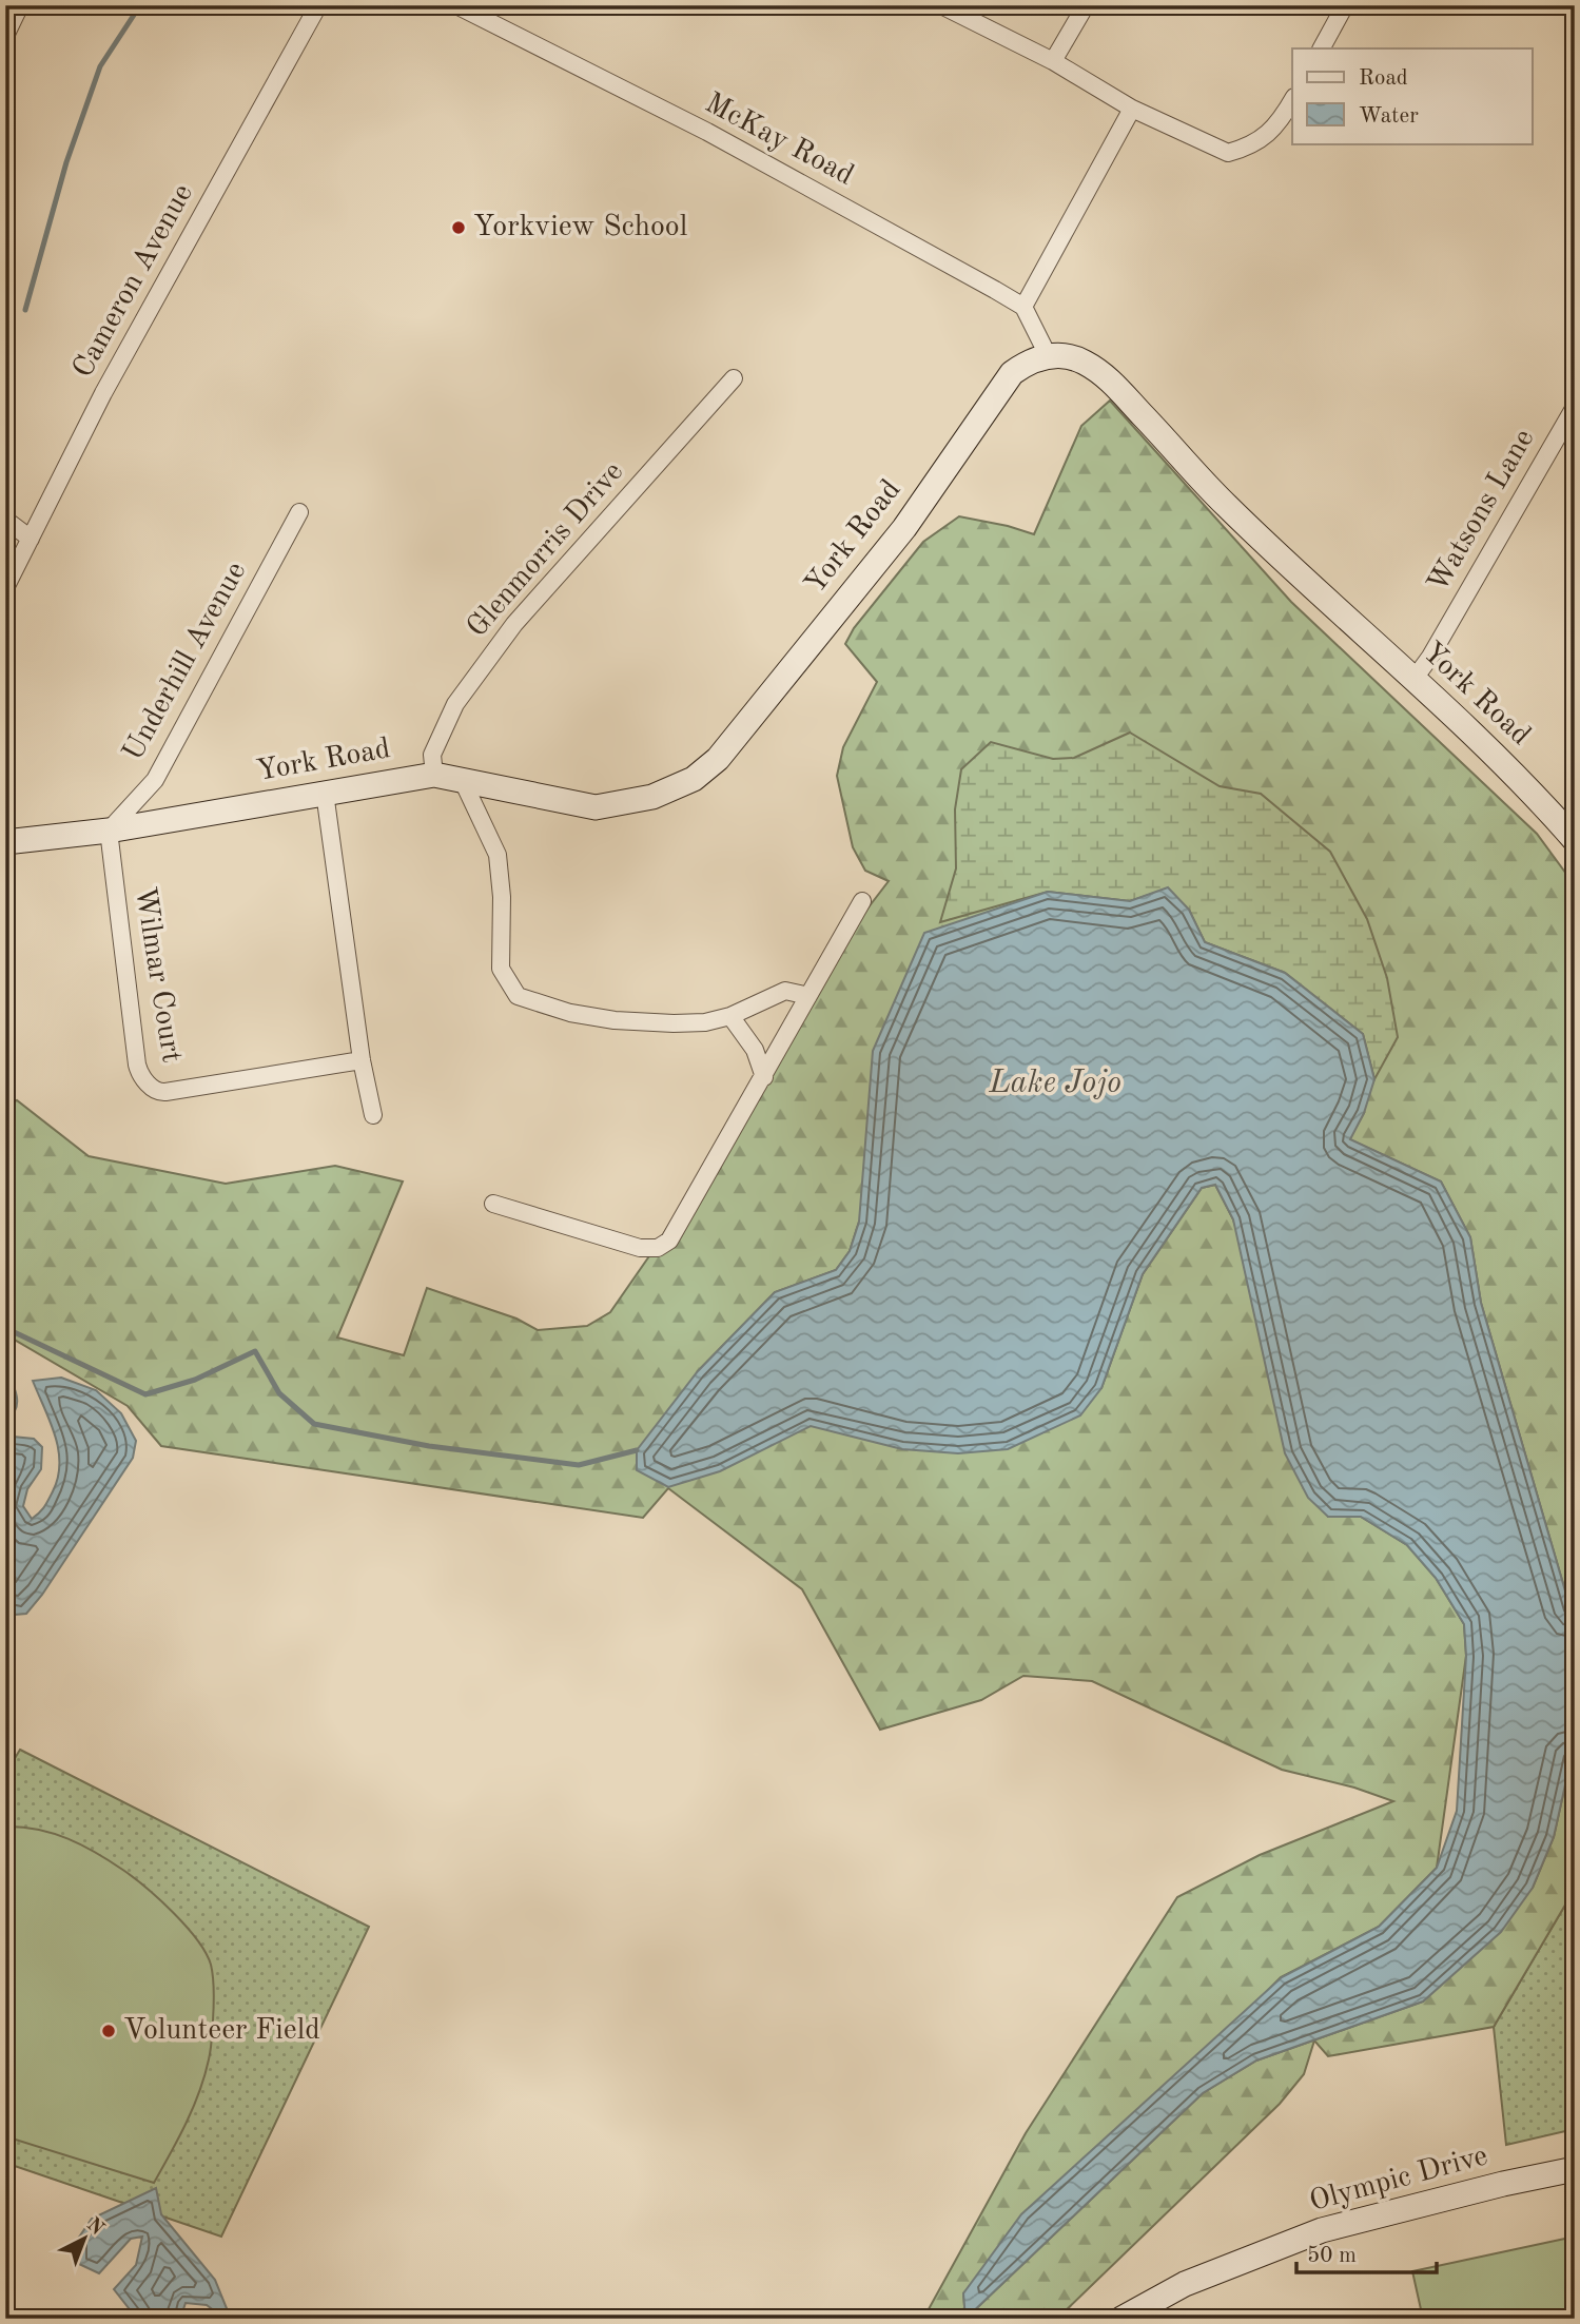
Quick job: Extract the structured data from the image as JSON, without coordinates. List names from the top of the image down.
{
  "streets": {
    "street": [
      "McKay Road",
      "Cameron Avenue",
      "Watsons Lane",
      "York Road",
      "Glenmorris Drive",
      "Underhill Avenue",
      "Wilmar Court",
      "Olympic Drive"
    ]
  },
  "crossings": [
    ["Watsons Lane", "York Road"],
    ["York Road", "Glenmorris Drive"],
    ["York Road", "Underhill Avenue"],
    ["York Road", "Wilmar Court"],
    ["Underhill Avenue", "Wilmar Court"]
  ],
  "water": ["Lake Jojo"],
  "places": ["Yorkview School", "Volunteer Field"],
  "legend": ["Road", "Water"],
  "scale_bar": "50 m",
  "north": "top right"
}
